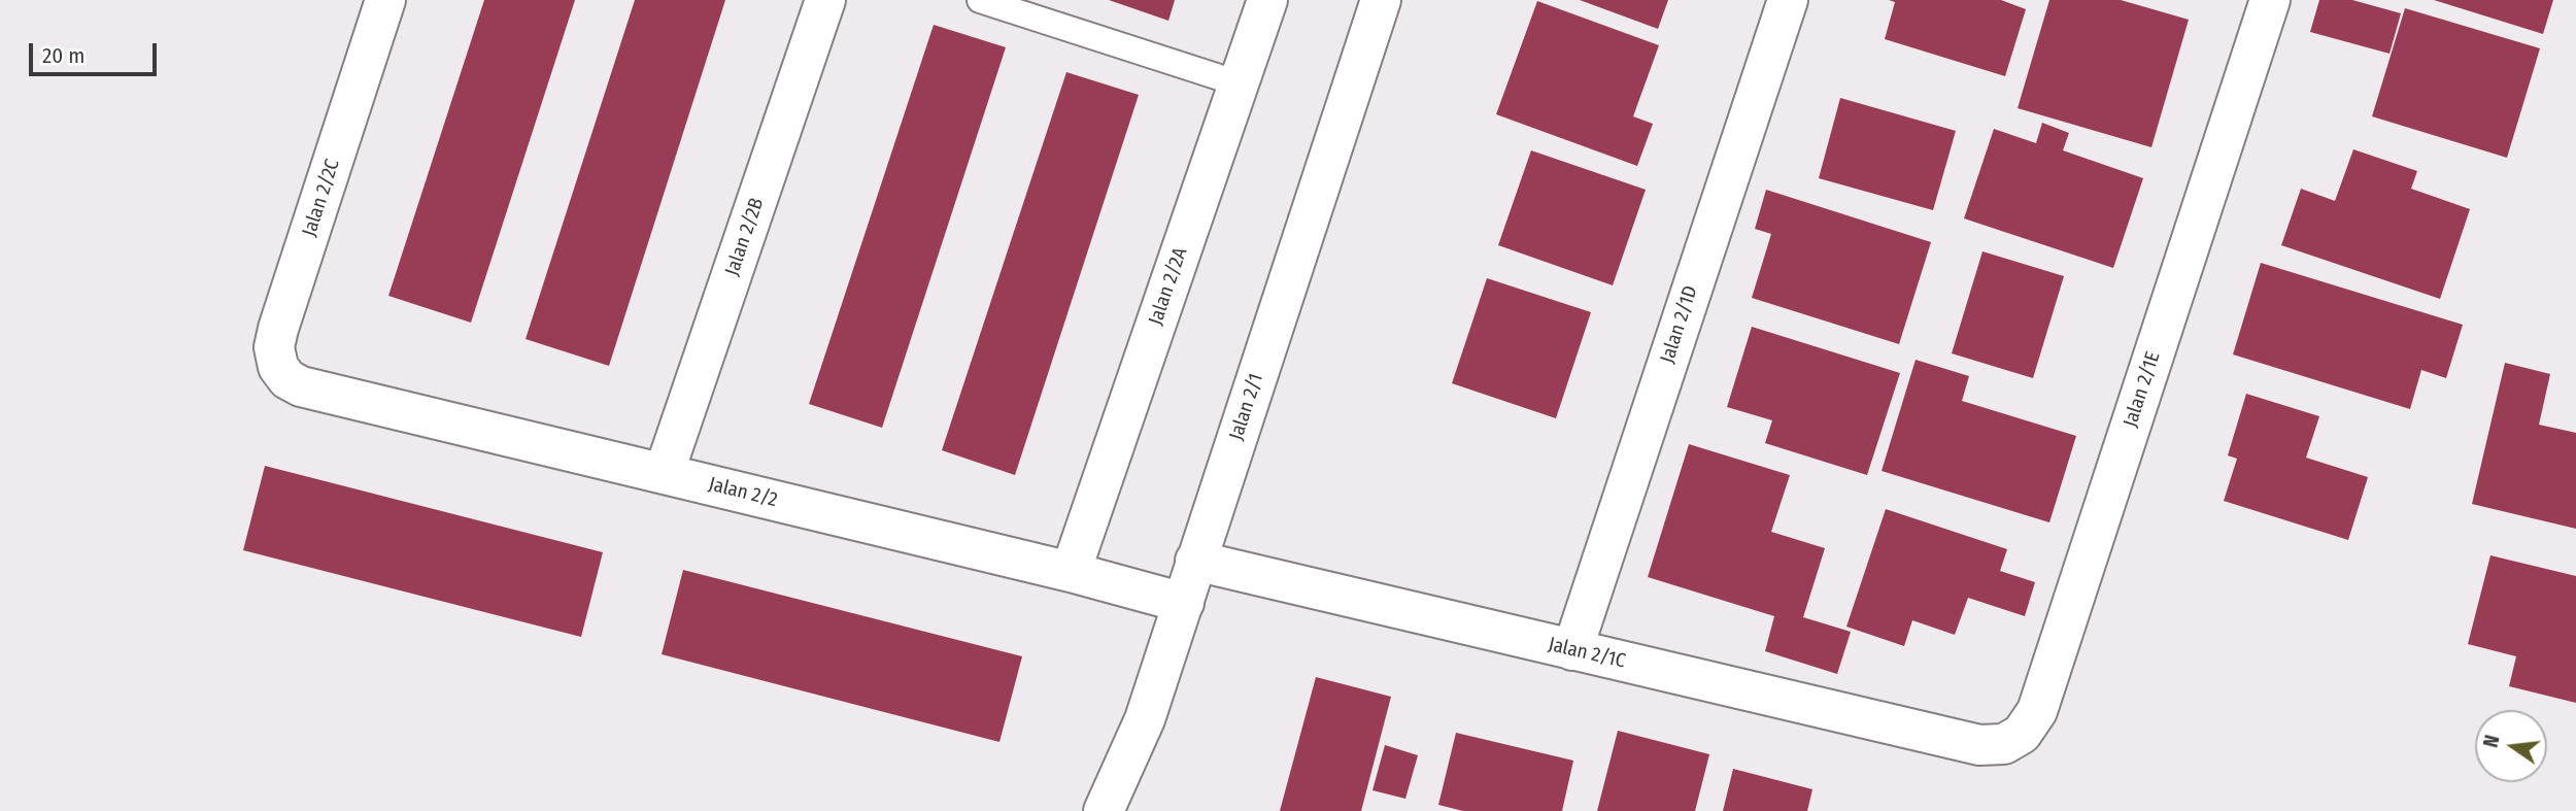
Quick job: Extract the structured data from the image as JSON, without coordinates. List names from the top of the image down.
{
  "streets": {
    "street": [
      "Jalan 2/2C",
      "Jalan 2/2B",
      "Jalan 2/2A",
      "Jalan 2/1D",
      "Jalan 2/1E",
      "Jalan 2/1",
      "Jalan 2/2",
      "Jalan 2/1C"
    ]
  },
  "crossings": [
    ["Jalan 2/2C", "Jalan 2/2"],
    ["Jalan 2/2B", "Jalan 2/2"],
    ["Jalan 2/2A", "Jalan 2/2"],
    ["Jalan 2/1D", "Jalan 2/1C"],
    ["Jalan 2/1E", "Jalan 2/1C"],
    ["Jalan 2/1", "Jalan 2/2"],
    ["Jalan 2/1", "Jalan 2/1C"]
  ],
  "scale_bar": "20 m",
  "north": "left"
}
